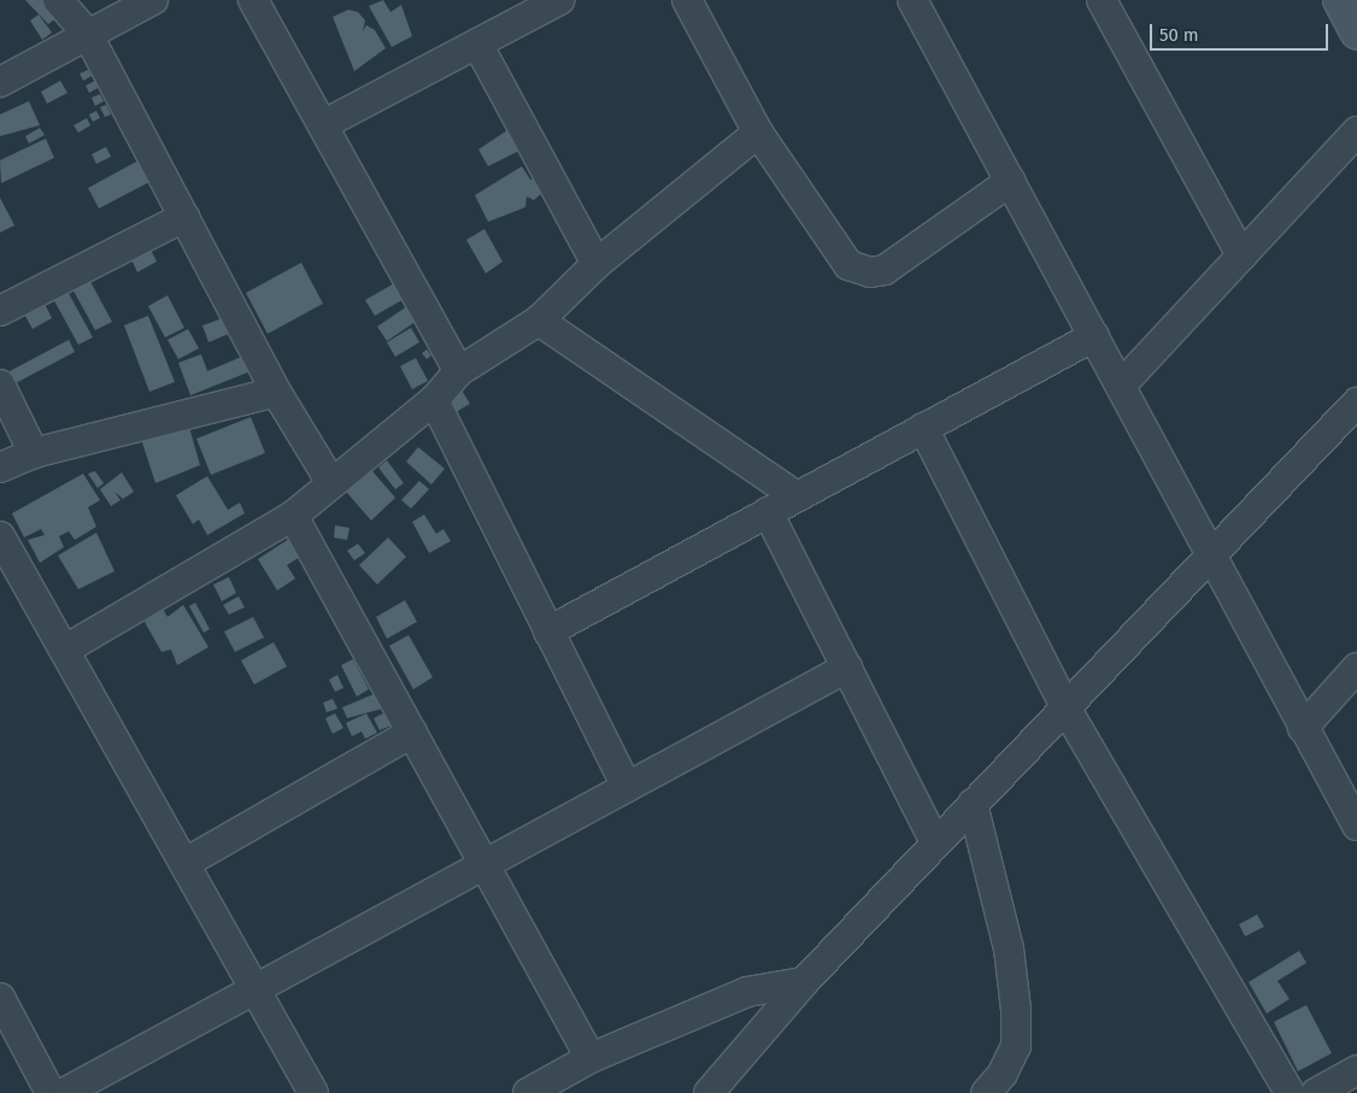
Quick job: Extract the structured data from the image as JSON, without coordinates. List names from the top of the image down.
{
  "scale_bar": "50 m"
}
